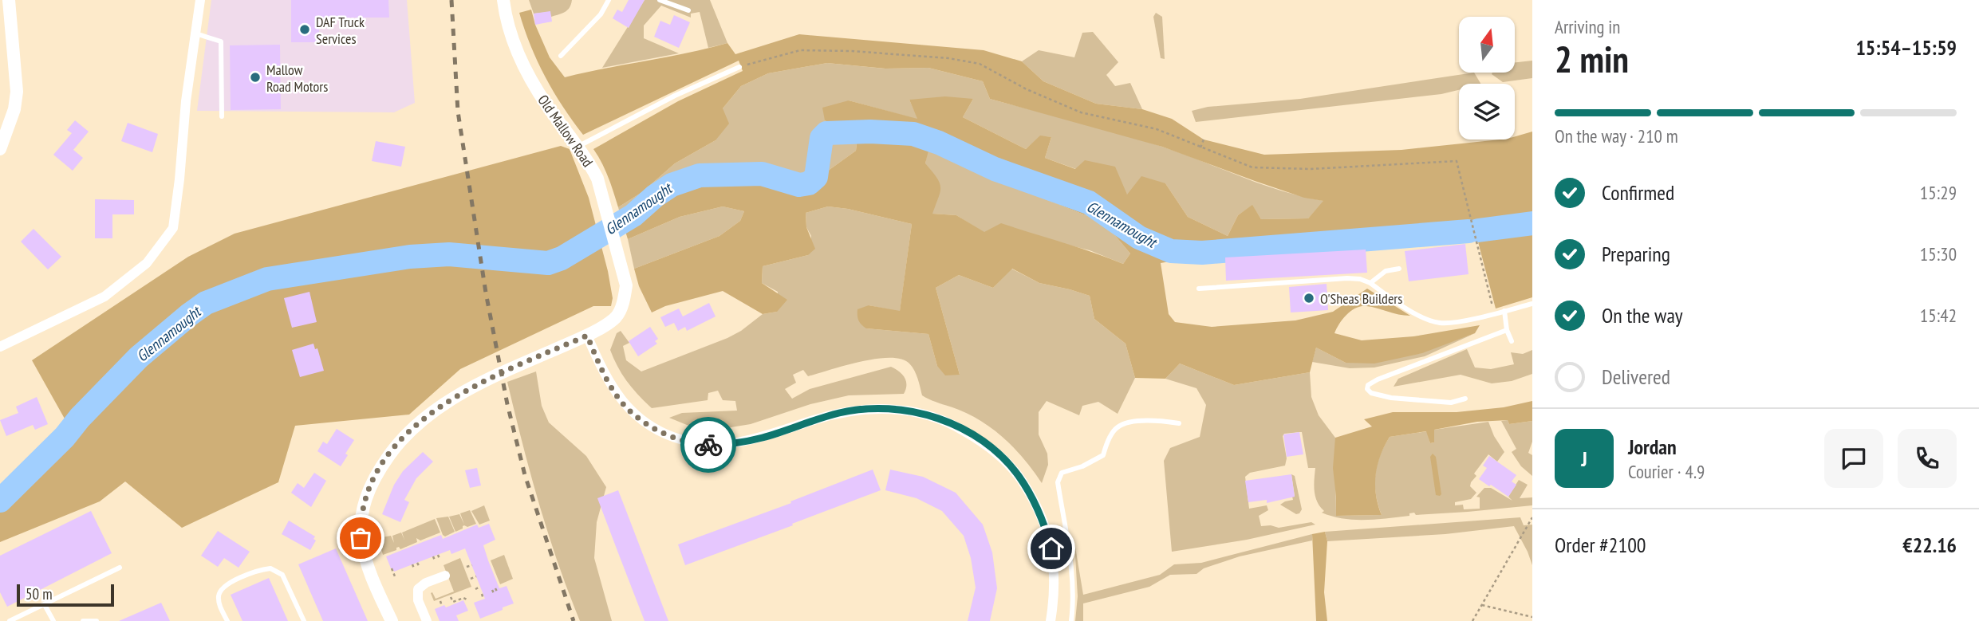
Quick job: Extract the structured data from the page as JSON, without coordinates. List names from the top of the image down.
{
  "streets": {
    "street": ["Old Mallow Road"]
  },
  "water": ["Glennamought"],
  "places": ["DAF Truck Services", "Mallow Road Motors", "O'Sheas Builders"],
  "scale_bar": "50 m",
  "north": "top",
  "page": {
    "heading": ["2 min", "Arriving in", "15:54–15:59"],
    "panel": [
      "Jordan",
      "Courier · 4.9",
      "Order #2100",
      "€22.16"
    ],
    "bar": "On the way · 210 m",
    "list": [
      ["Confirmed", "15:29"],
      ["Preparing", "15:30"],
      ["On the way", "15:42"],
      "Delivered"
    ],
    "round": "J",
    "scale": "50 m"
  }
}
